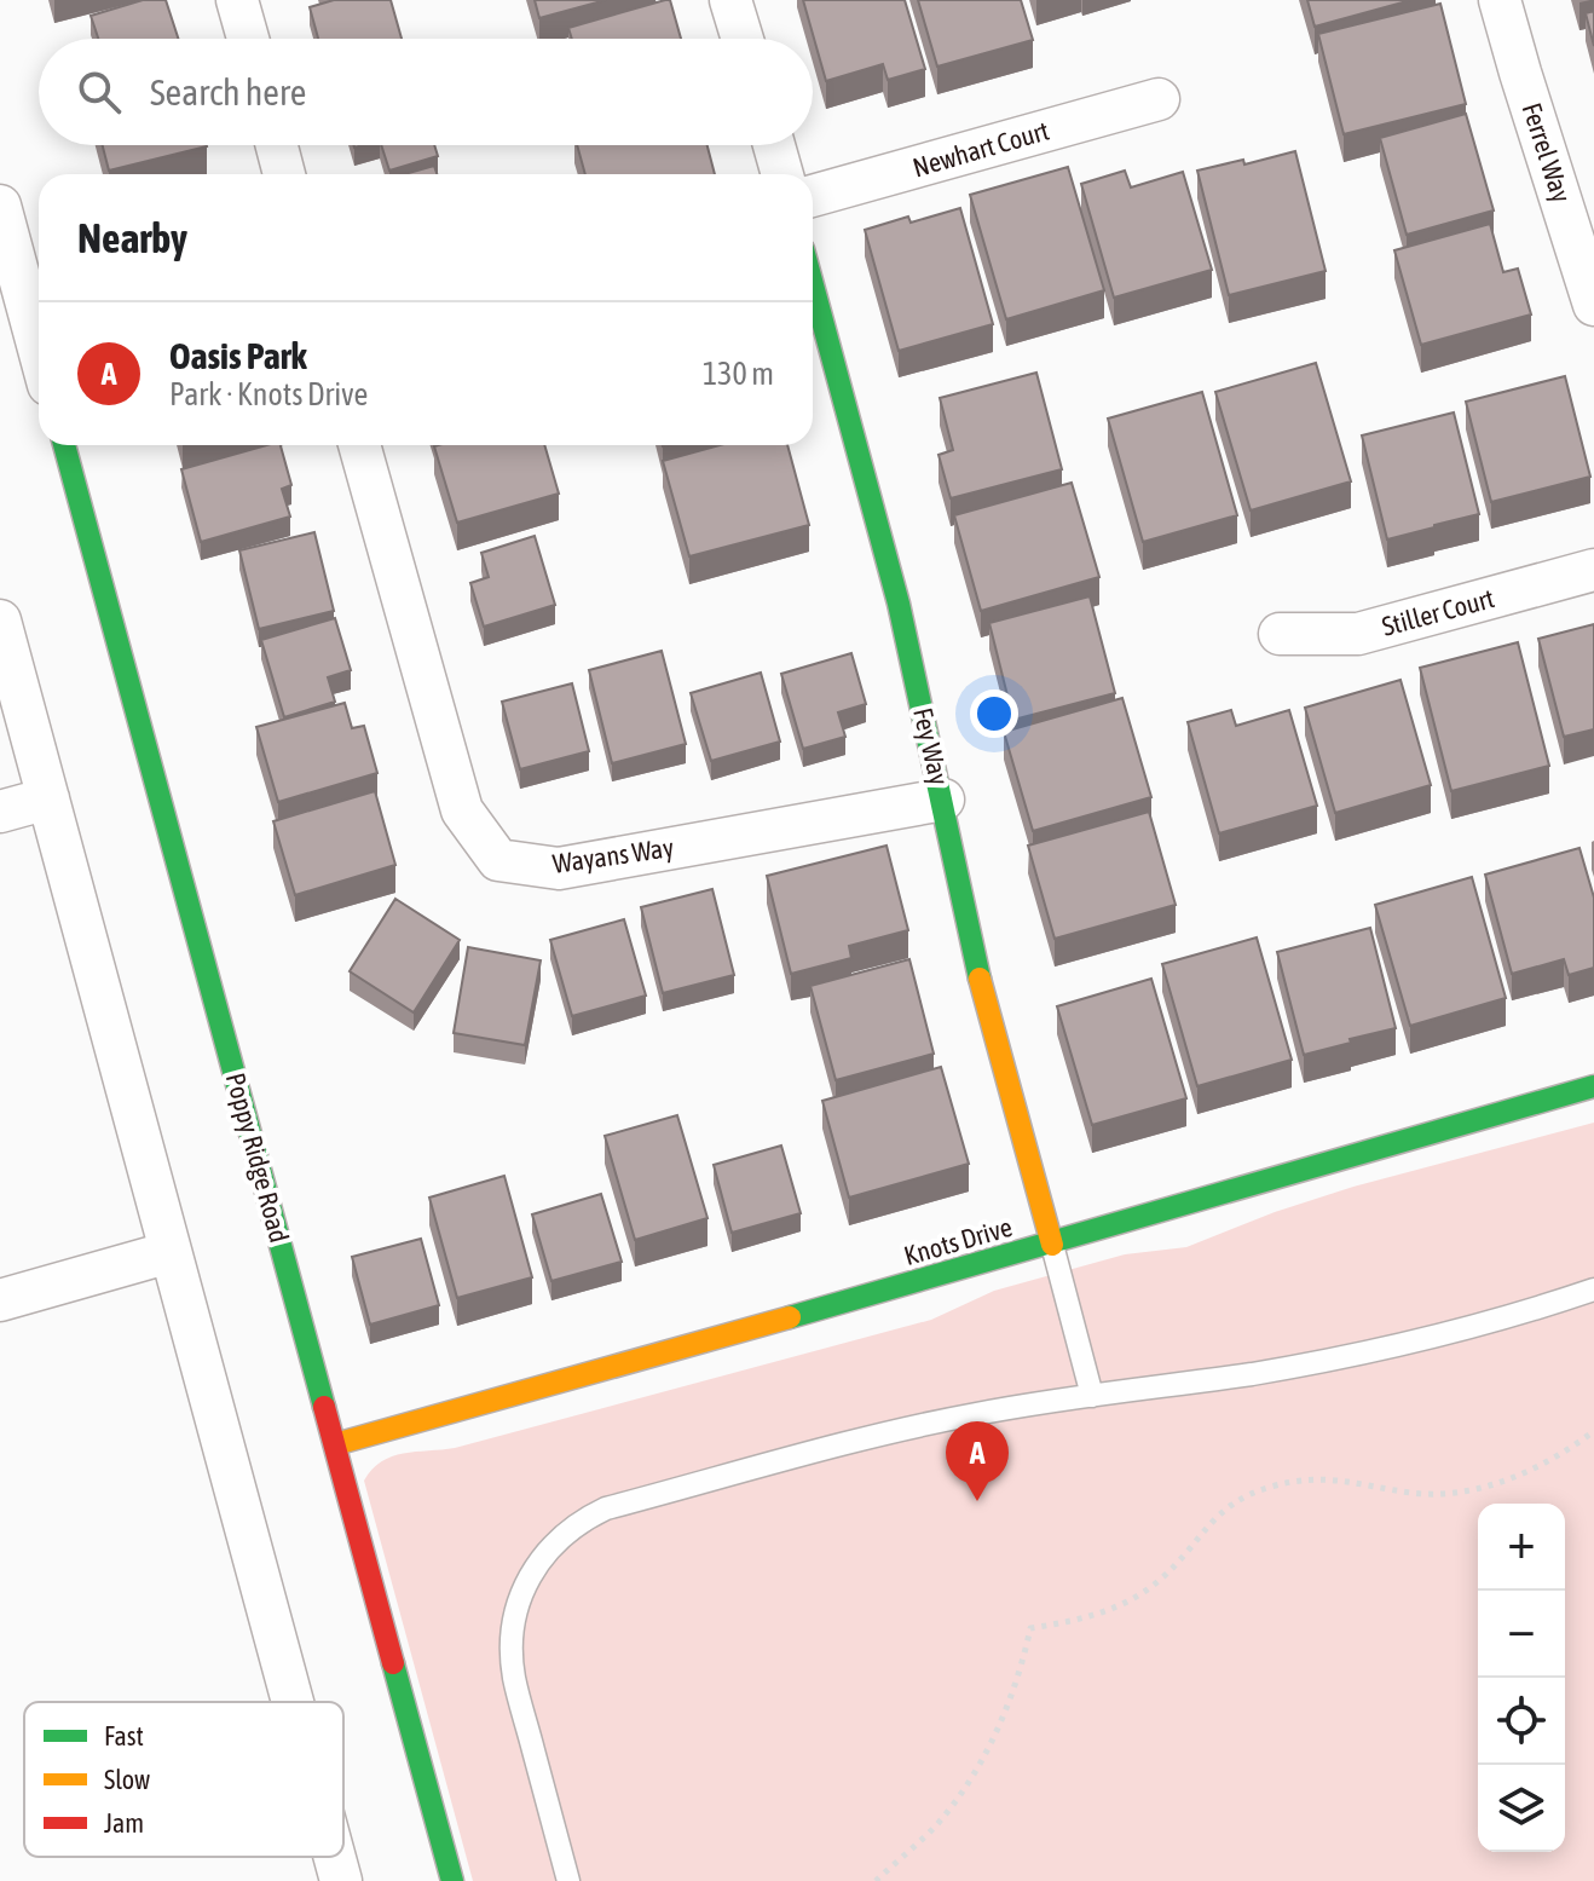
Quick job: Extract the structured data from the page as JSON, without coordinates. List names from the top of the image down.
{
  "streets": {
    "street": [
      "Newhart Court",
      "Ferrel Way",
      "Stiller Court",
      "Fey Way",
      "Wayans Way",
      "Poppy Ridge Road",
      "Knots Drive"
    ]
  },
  "crossings": [
    ["Fey Way", "Wayans Way"],
    ["Fey Way", "Knots Drive"],
    ["Poppy Ridge Road", "Knots Drive"]
  ],
  "legend": ["Fast", "Slow", "Jam"],
  "page": {
    "search": "Search here",
    "heading": "Nearby",
    "list": [
      {
        "mark": "A",
        "name": "Oasis Park",
        "note": "Park · Knots Drive",
        "value": "130 m"
      }
    ],
    "pins": "A",
    "map_buttons": ["+", "−"]
  }
}
